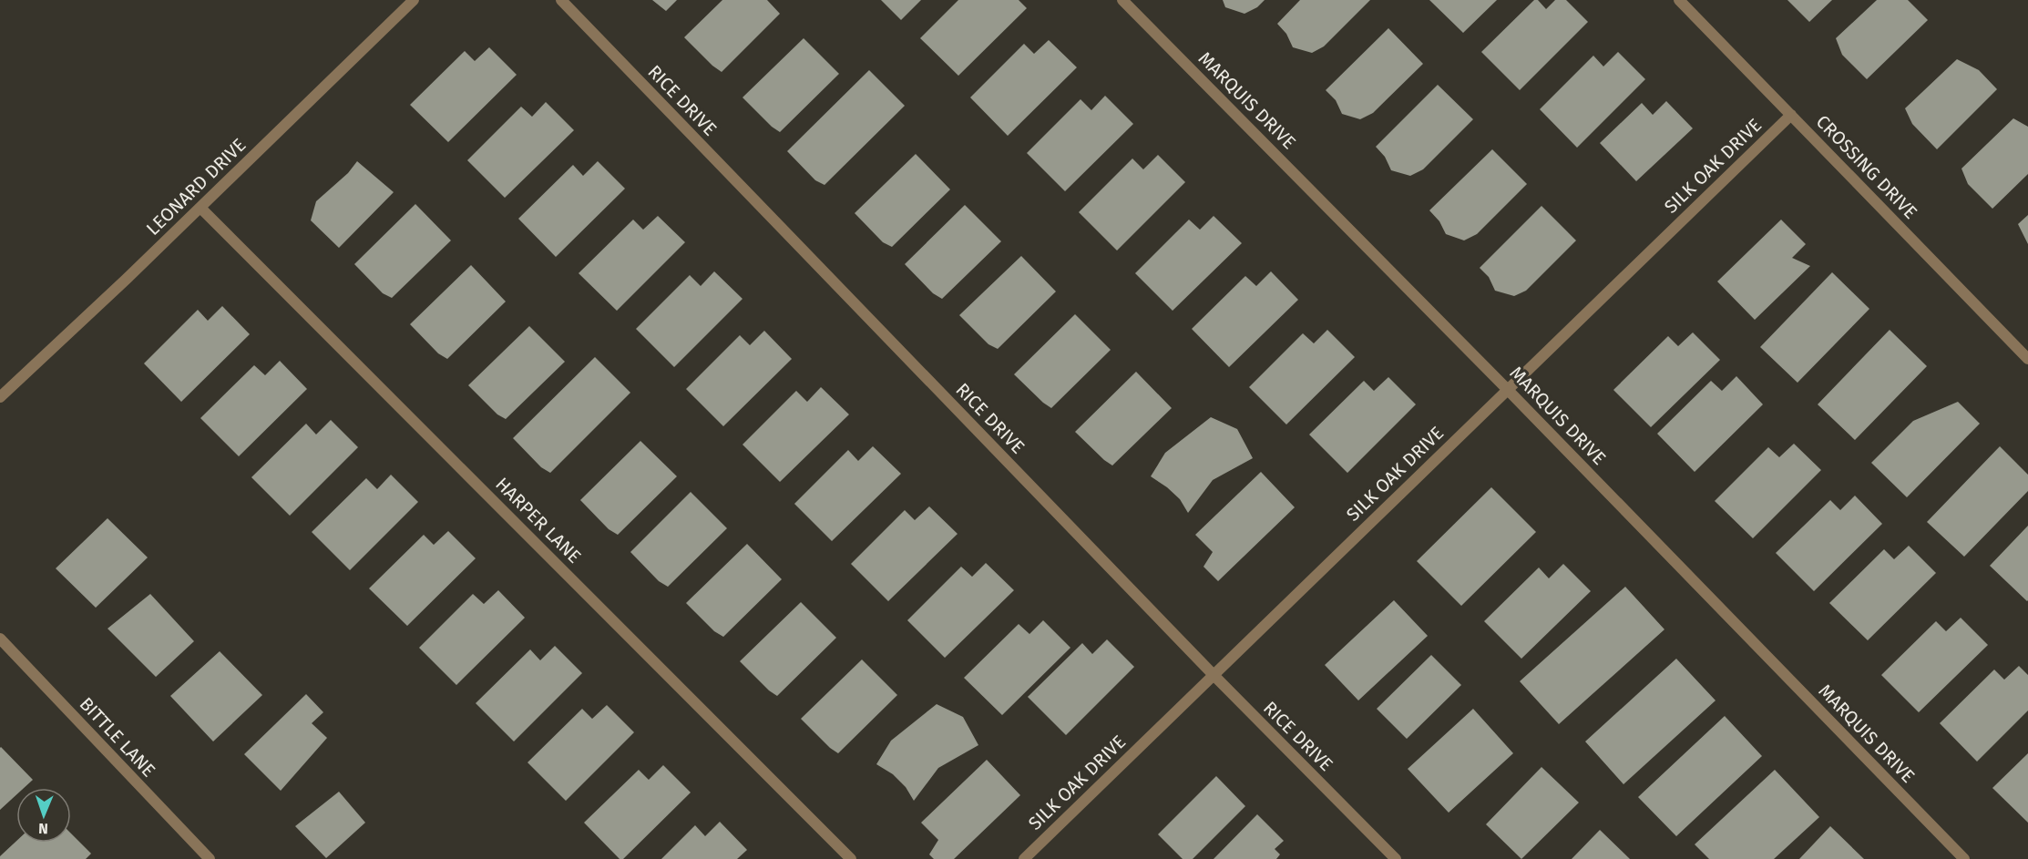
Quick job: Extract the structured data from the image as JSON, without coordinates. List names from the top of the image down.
{
  "streets": {
    "street": [
      "RICE DRIVE",
      "MARQUIS DRIVE",
      "SILK OAK DRIVE",
      "CROSSING DRIVE",
      "LEONARD DRIVE",
      "HARPER LANE",
      "BITTLE LANE"
    ]
  },
  "crossings": [
    ["RICE DRIVE", "SILK OAK DRIVE"],
    ["MARQUIS DRIVE", "SILK OAK DRIVE"],
    ["SILK OAK DRIVE", "CROSSING DRIVE"],
    ["LEONARD DRIVE", "HARPER LANE"]
  ],
  "north": "bottom"
}
